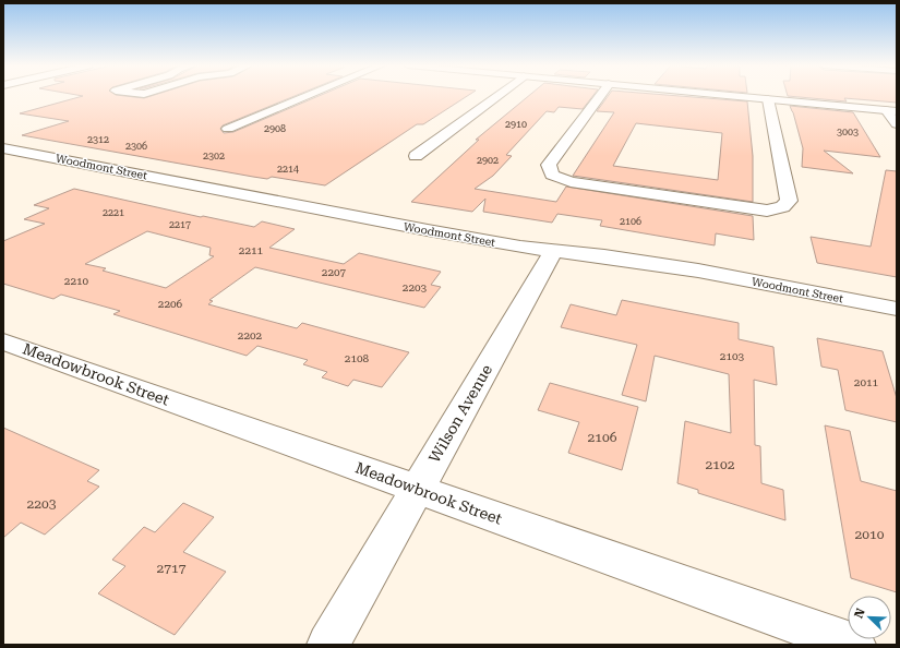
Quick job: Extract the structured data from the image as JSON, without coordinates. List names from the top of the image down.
{
  "streets": {
    "street": ["Woodmont Street", "Meadowbrook Street", "Wilson Avenue"]
  },
  "crossings": [
    ["Woodmont Street", "Wilson Avenue"],
    ["Meadowbrook Street", "Wilson Avenue"]
  ],
  "house_numbers": [
    "2910",
    "2908",
    "3003",
    "2312",
    "2306",
    "2302",
    "2902",
    "2214",
    "2221",
    "2106",
    "2217",
    "2211",
    "2207",
    "2210",
    "2203",
    "2206",
    "2202",
    "2103",
    "2108",
    "2011",
    "2106",
    "2102",
    "2203",
    "2010",
    "2717"
  ],
  "north": "top left"
}
